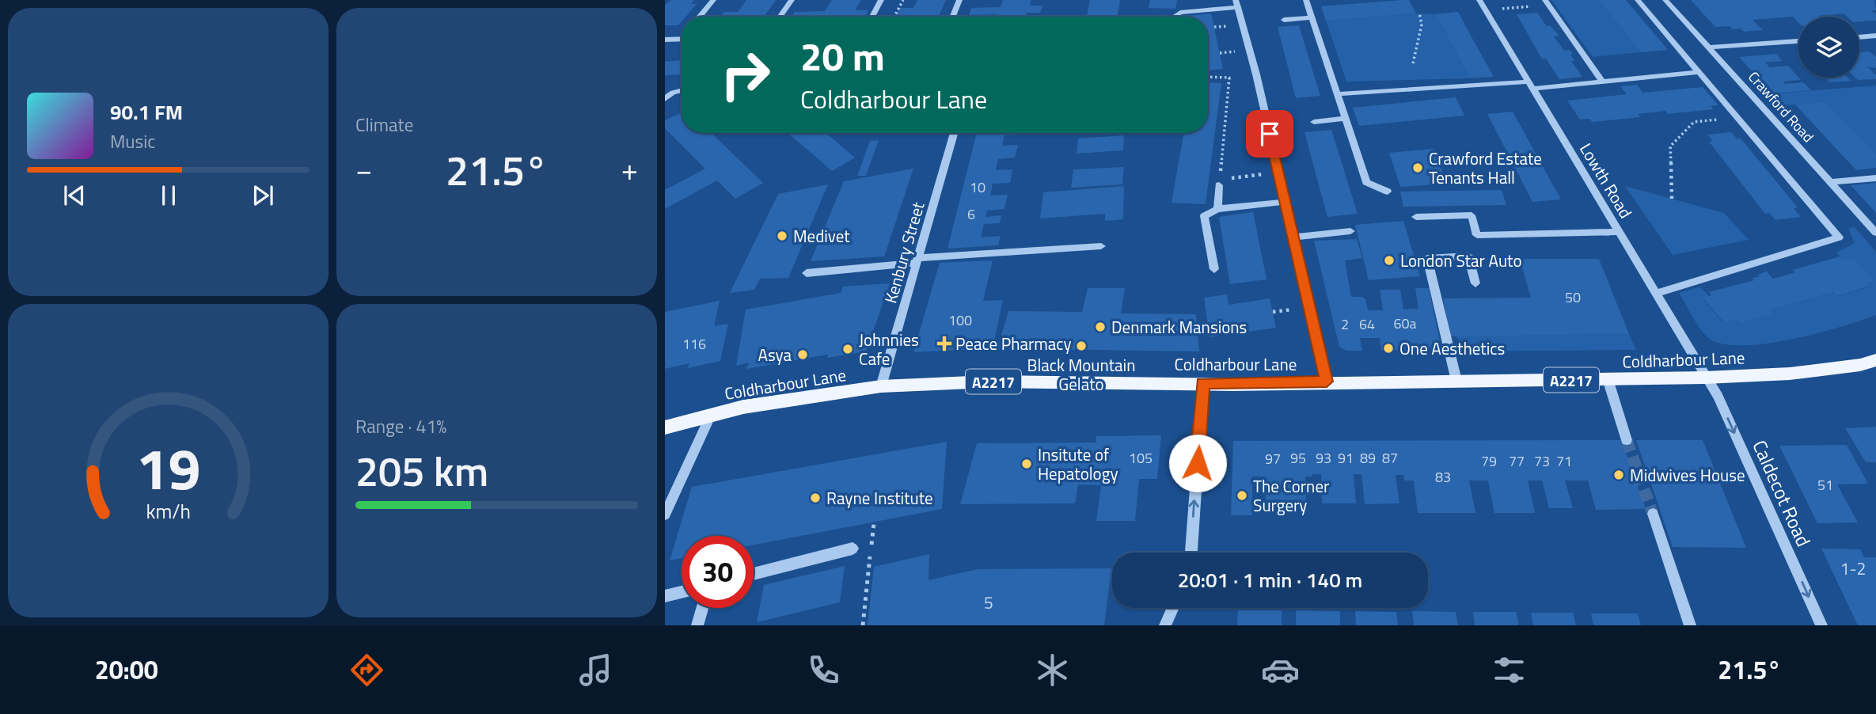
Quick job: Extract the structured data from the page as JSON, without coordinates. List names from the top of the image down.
{
  "streets": {
    "main road": ["Coldharbour Lane", "A2217"],
    "street": [
      "Crawford Road",
      "Lowth Road",
      "Kenbury Street",
      "Caldecot Road"
    ]
  },
  "crossings": [
    ["Lowth Road", "Coldharbour Lane"],
    ["Lowth Road", "Caldecot Road"],
    ["Kenbury Street", "Coldharbour Lane"],
    ["Coldharbour Lane", "Caldecot Road"]
  ],
  "one_way": ["Caldecot Road"],
  "places": {
    "other": [
      "Crawford Estate Tenants Hall",
      "Medivet",
      "London Star Auto",
      "Denmark Mansions",
      "Black Mountain Gelato",
      "One Aesthetics",
      "Johnnies Cafe",
      "Asya",
      "Insitute of Hepatology",
      "Midwives House",
      "The Corner Surgery",
      "Rayne Institute"
    ],
    "health": ["Peace Pharmacy"]
  },
  "house_numbers": [
    "10",
    "6",
    "50",
    "100",
    "60a",
    "2",
    "64",
    "116",
    "105",
    "95",
    "93",
    "91",
    "89",
    "87",
    "97",
    "79",
    "77",
    "73",
    "71",
    "83",
    "51",
    "1-2",
    "5"
  ],
  "page": {
    "tile": [
      "Climate",
      ["Range · 41%", "205 km"]
    ],
    "turn": ["20 m", "Coldharbour Lane"],
    "song": ["90.1 FM", "Music"],
    "heat": ["−", "21.5°", "+"],
    "limit": "30",
    "trip": "20:01 · 1 min · 140 m",
    "tabs": ["20:00", "21.5°"],
    "gauge": ["19", "km/h"]
  }
}
